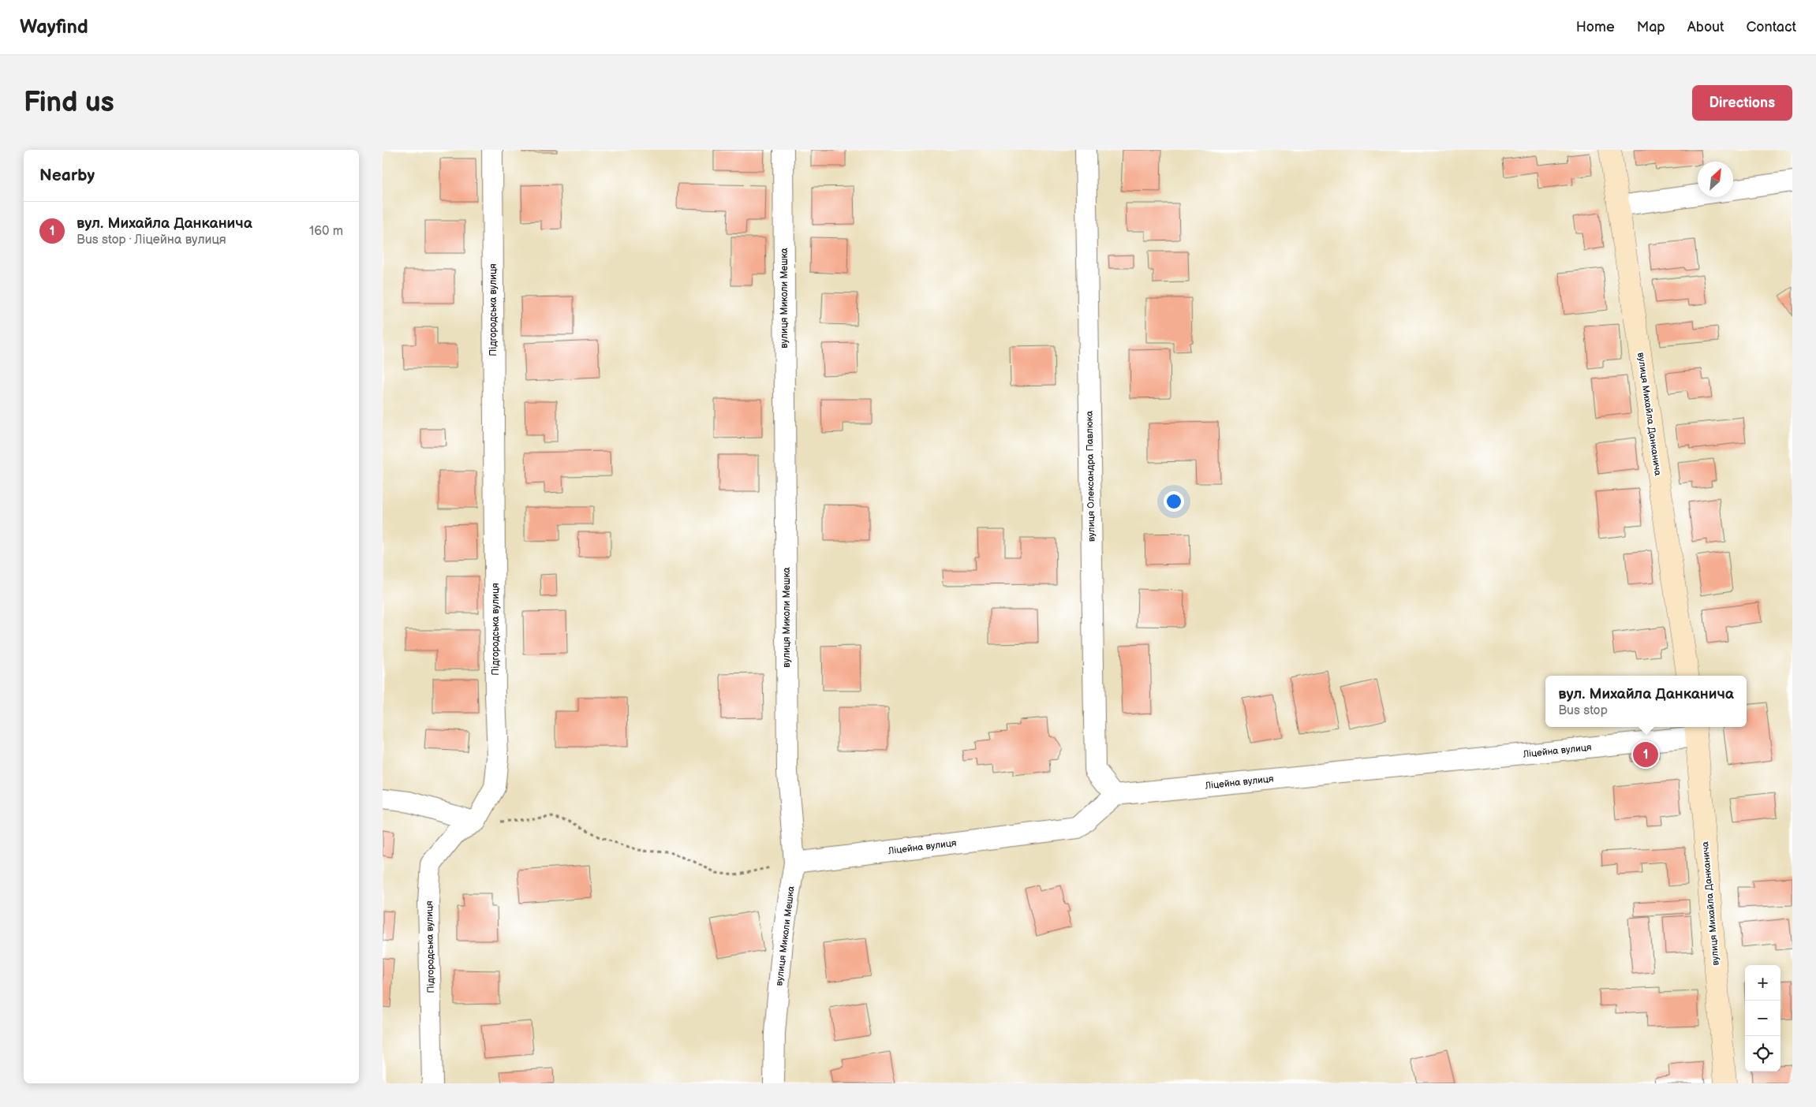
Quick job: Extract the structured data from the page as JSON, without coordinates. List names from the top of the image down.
{
  "streets": {
    "street": [
      "вулиця Миколи Мешка",
      "Підгородська вулиця",
      "вулиця Михайла Данканича",
      "вулиця Олександра Павлюка",
      "Ліцейна вулиця"
    ]
  },
  "crossings": [
    ["вулиця Миколи Мешка", "Ліцейна вулиця"],
    ["вулиця Михайла Данканича", "Ліцейна вулиця"],
    ["вулиця Олександра Павлюка", "Ліцейна вулиця"]
  ],
  "north": "top right",
  "page": {
    "header": "Wayfind",
    "nav": [
      "Home",
      "Map",
      "About",
      "Contact"
    ],
    "buttons": "Directions",
    "title": "Find us",
    "heading": "Nearby",
    "list": [
      {
        "mark": "1",
        "name": "вул. Михайла Данканича",
        "note": "Bus stop · Ліцейна вулиця",
        "value": "160 m"
      }
    ],
    "popup": ["вул. Михайла Данканича", "Bus stop"],
    "pins": "1",
    "map_buttons": ["+", "−"]
  }
}
